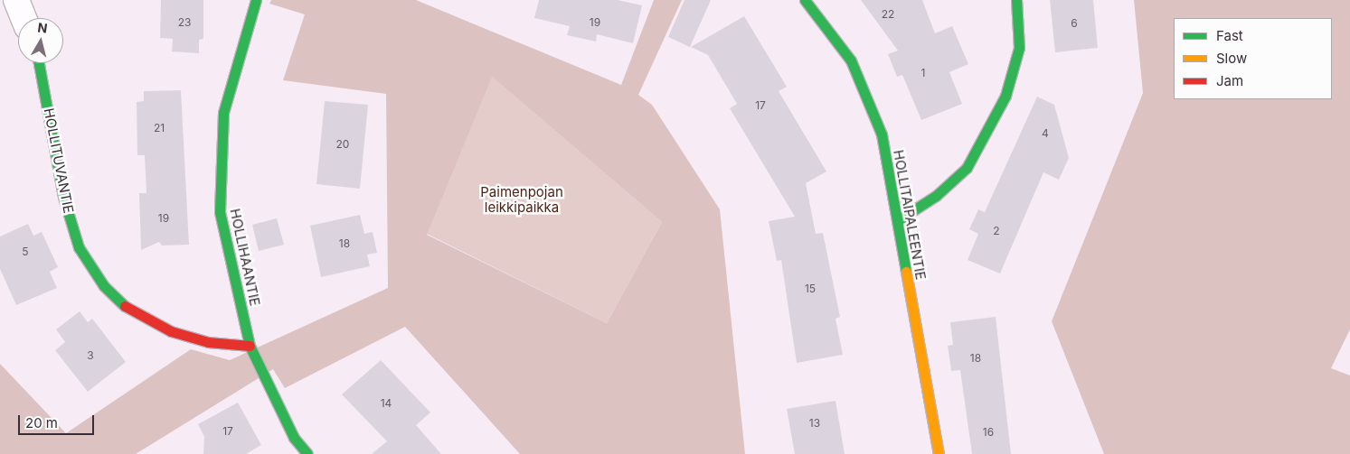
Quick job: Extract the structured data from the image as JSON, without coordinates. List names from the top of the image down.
{
  "streets": {
    "street": ["HOLLITUVANTIE", "HOLLITAIPALEENTIE", "HOLLIHAANTIE"]
  },
  "crossings": [
    ["HOLLITUVANTIE", "HOLLIHAANTIE"]
  ],
  "parks": ["Paimenpojan leikkipaikka"],
  "house_numbers": [
    "22",
    "23",
    "19",
    "6",
    "1",
    "17",
    "21",
    "4",
    "20",
    "19",
    "2",
    "18",
    "5",
    "15",
    "3",
    "18",
    "14",
    "13",
    "17",
    "16"
  ],
  "legend": ["Fast", "Slow", "Jam"],
  "scale_bar": "20 m",
  "north": "top"
}
